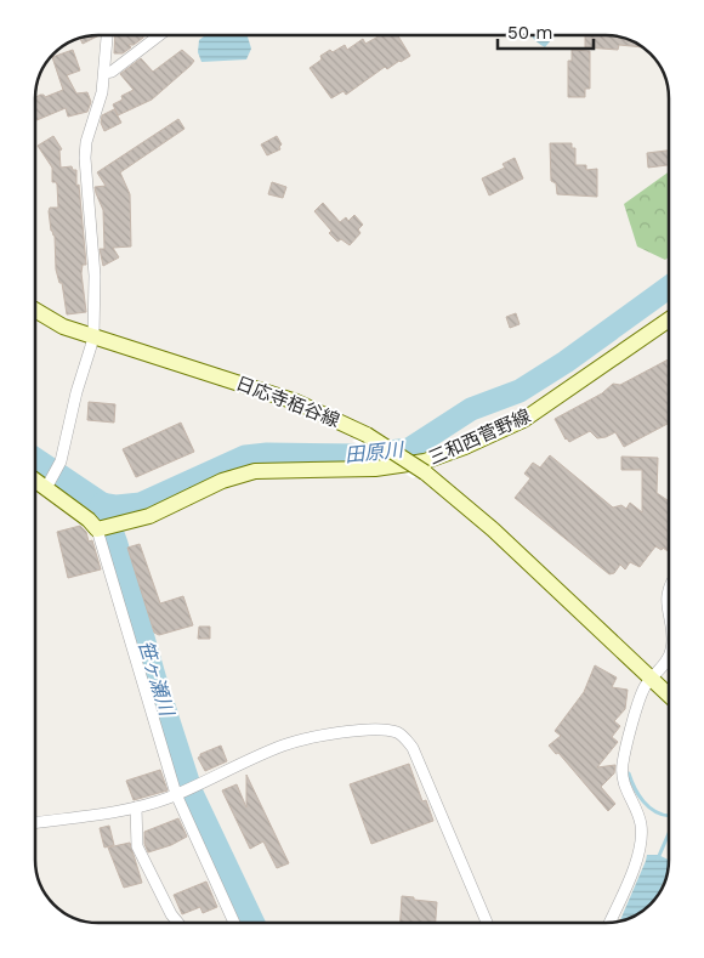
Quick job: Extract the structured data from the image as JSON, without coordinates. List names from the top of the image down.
{
  "streets": {
    "main road": ["日応寺栢谷線", "三和西菅野線"]
  },
  "water": ["田原川", "笹ヶ瀬川"],
  "scale_bar": "50 m"
}
